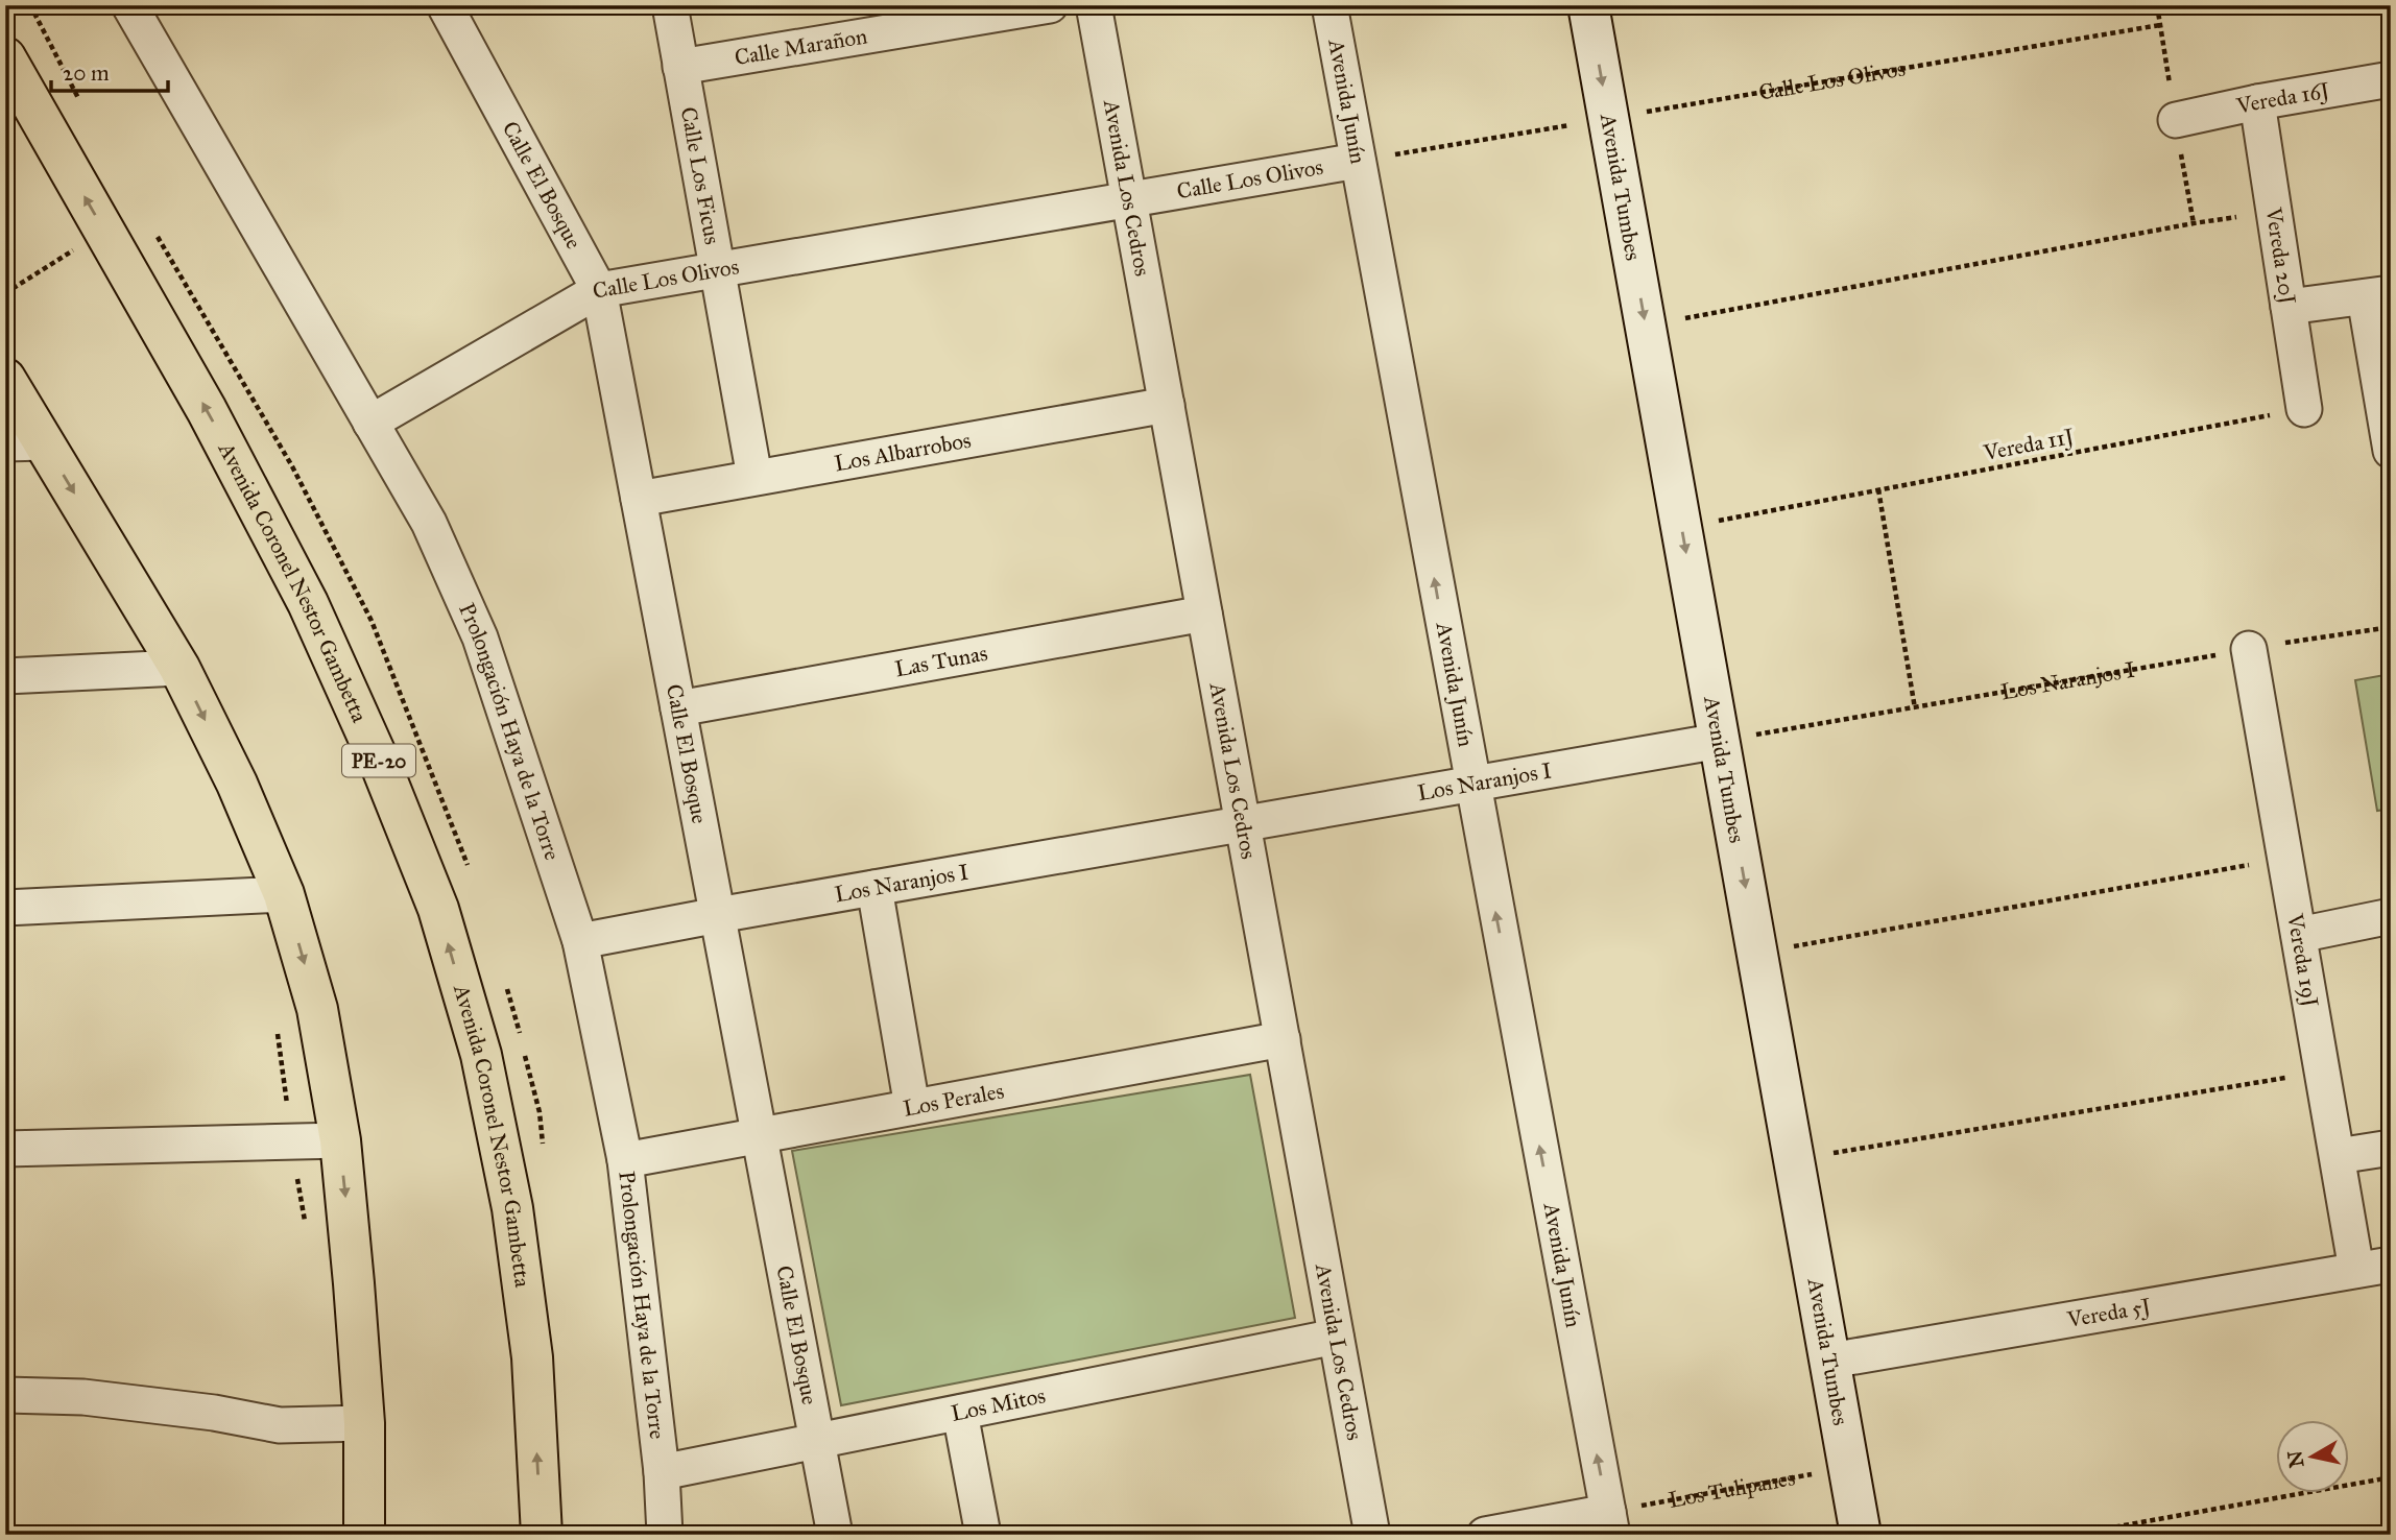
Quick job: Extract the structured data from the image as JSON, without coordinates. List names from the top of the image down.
{
  "streets": {
    "highway": ["Avenida Coronel Nestor Gambetta", "PE-20"],
    "street": [
      "Calle Marañon",
      "Calle Los Olivos",
      "Vereda 16J",
      "Avenida Junín",
      "Calle Los Ficus",
      "Calle El Bosque",
      "Avenida Los Cedros",
      "Avenida Tumbes",
      "Vereda 20J",
      "Los Albarrobos",
      "Las Tunas",
      "Los Naranjos I",
      "Prolongación Haya de la Torre",
      "Vereda 19J",
      "Los Perales",
      "Vereda 5J",
      "Los Mitos"
    ],
    "path": ["Vereda 11J", "Los Tulipanes"]
  },
  "crossings": [
    ["Calle Marañon", "Calle Los Ficus"],
    ["Calle Los Olivos", "Avenida Junín"],
    ["Calle Los Olivos", "Calle Los Ficus"],
    ["Calle Los Olivos", "Calle El Bosque"],
    ["Calle Los Olivos", "Avenida Los Cedros"],
    ["Calle Los Olivos", "Avenida Tumbes"],
    ["Calle Los Olivos", "Prolongación Haya de la Torre"],
    ["Vereda 16J", "Vereda 20J"],
    ["Avenida Junín", "Los Naranjos I"],
    ["Avenida Junín", "Los Tulipanes"],
    ["Calle Los Ficus", "Los Albarrobos"],
    ["Calle El Bosque", "Los Albarrobos"],
    ["Calle El Bosque", "Las Tunas"],
    ["Calle El Bosque", "Los Naranjos I"],
    ["Calle El Bosque", "Los Perales"],
    ["Calle El Bosque", "Los Mitos"],
    ["Avenida Los Cedros", "Los Albarrobos"],
    ["Avenida Los Cedros", "Las Tunas"],
    ["Avenida Los Cedros", "Los Naranjos I"],
    ["Avenida Los Cedros", "Los Perales"],
    ["Avenida Los Cedros", "Los Mitos"],
    ["Avenida Tumbes", "Vereda 11J"],
    ["Avenida Tumbes", "Los Naranjos I"],
    ["Avenida Tumbes", "Vereda 5J"],
    ["Avenida Tumbes", "Los Tulipanes"],
    ["Vereda 20J", "Vereda 11J"],
    ["Los Naranjos I", "Prolongación Haya de la Torre"],
    ["Los Naranjos I", "Vereda 19J"],
    ["Prolongación Haya de la Torre", "Los Perales"],
    ["Prolongación Haya de la Torre", "Los Mitos"],
    ["Vereda 19J", "Vereda 5J"]
  ],
  "one_way": ["Avenida Junín", "Avenida Tumbes"],
  "scale_bar": "20 m",
  "north": "left"
}
